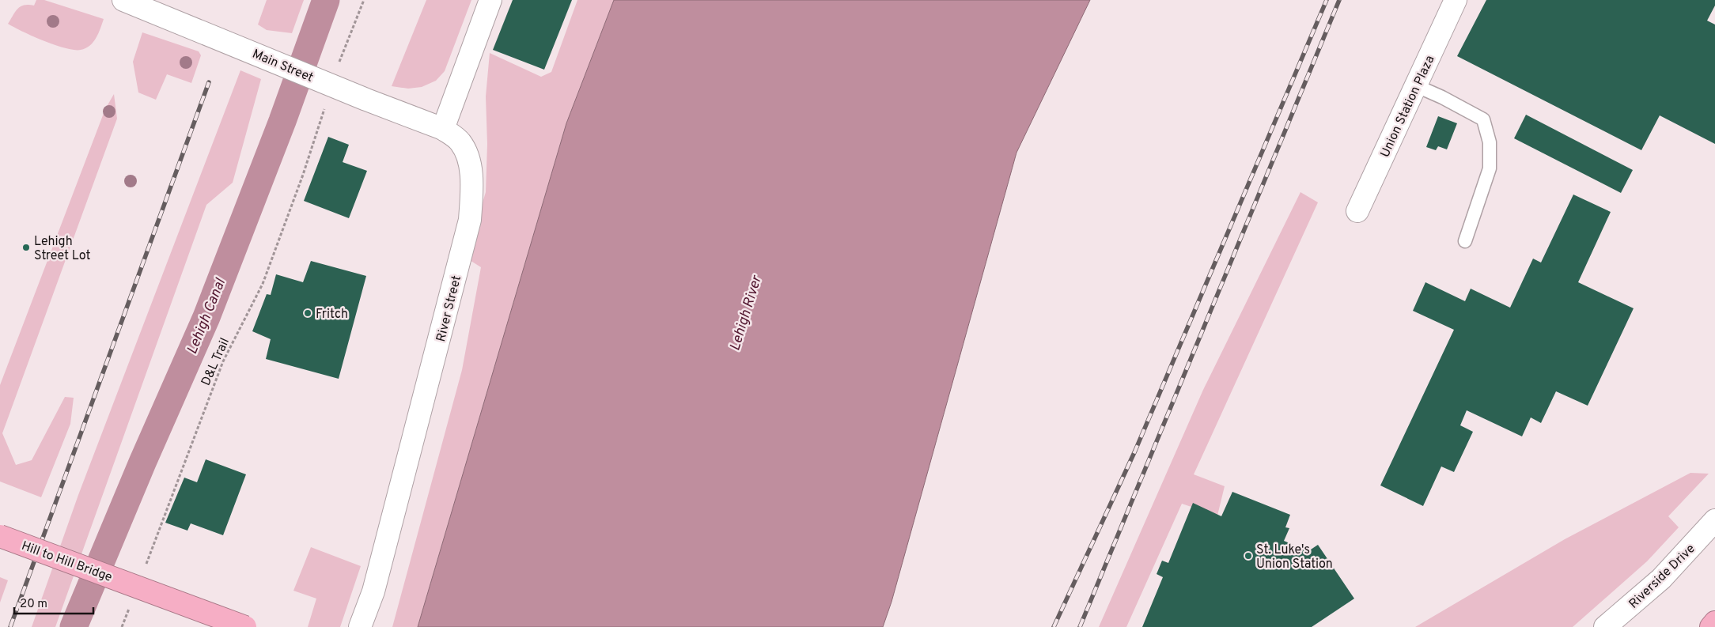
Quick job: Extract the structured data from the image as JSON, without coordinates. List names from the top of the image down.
{
  "streets": {
    "highway": ["Hill to Hill Bridge"],
    "street": [
      "Main Street",
      "Union Station Plaza",
      "River Street",
      "Riverside Drive"
    ],
    "path": ["D&L Trail"]
  },
  "crossings": [
    ["Main Street", "River Street"]
  ],
  "water": ["Lehigh River", "Lehigh Canal"],
  "places": ["Lehigh Street Lot", "Fritch", "St. Luke's Union Station"],
  "scale_bar": "20 m"
}
